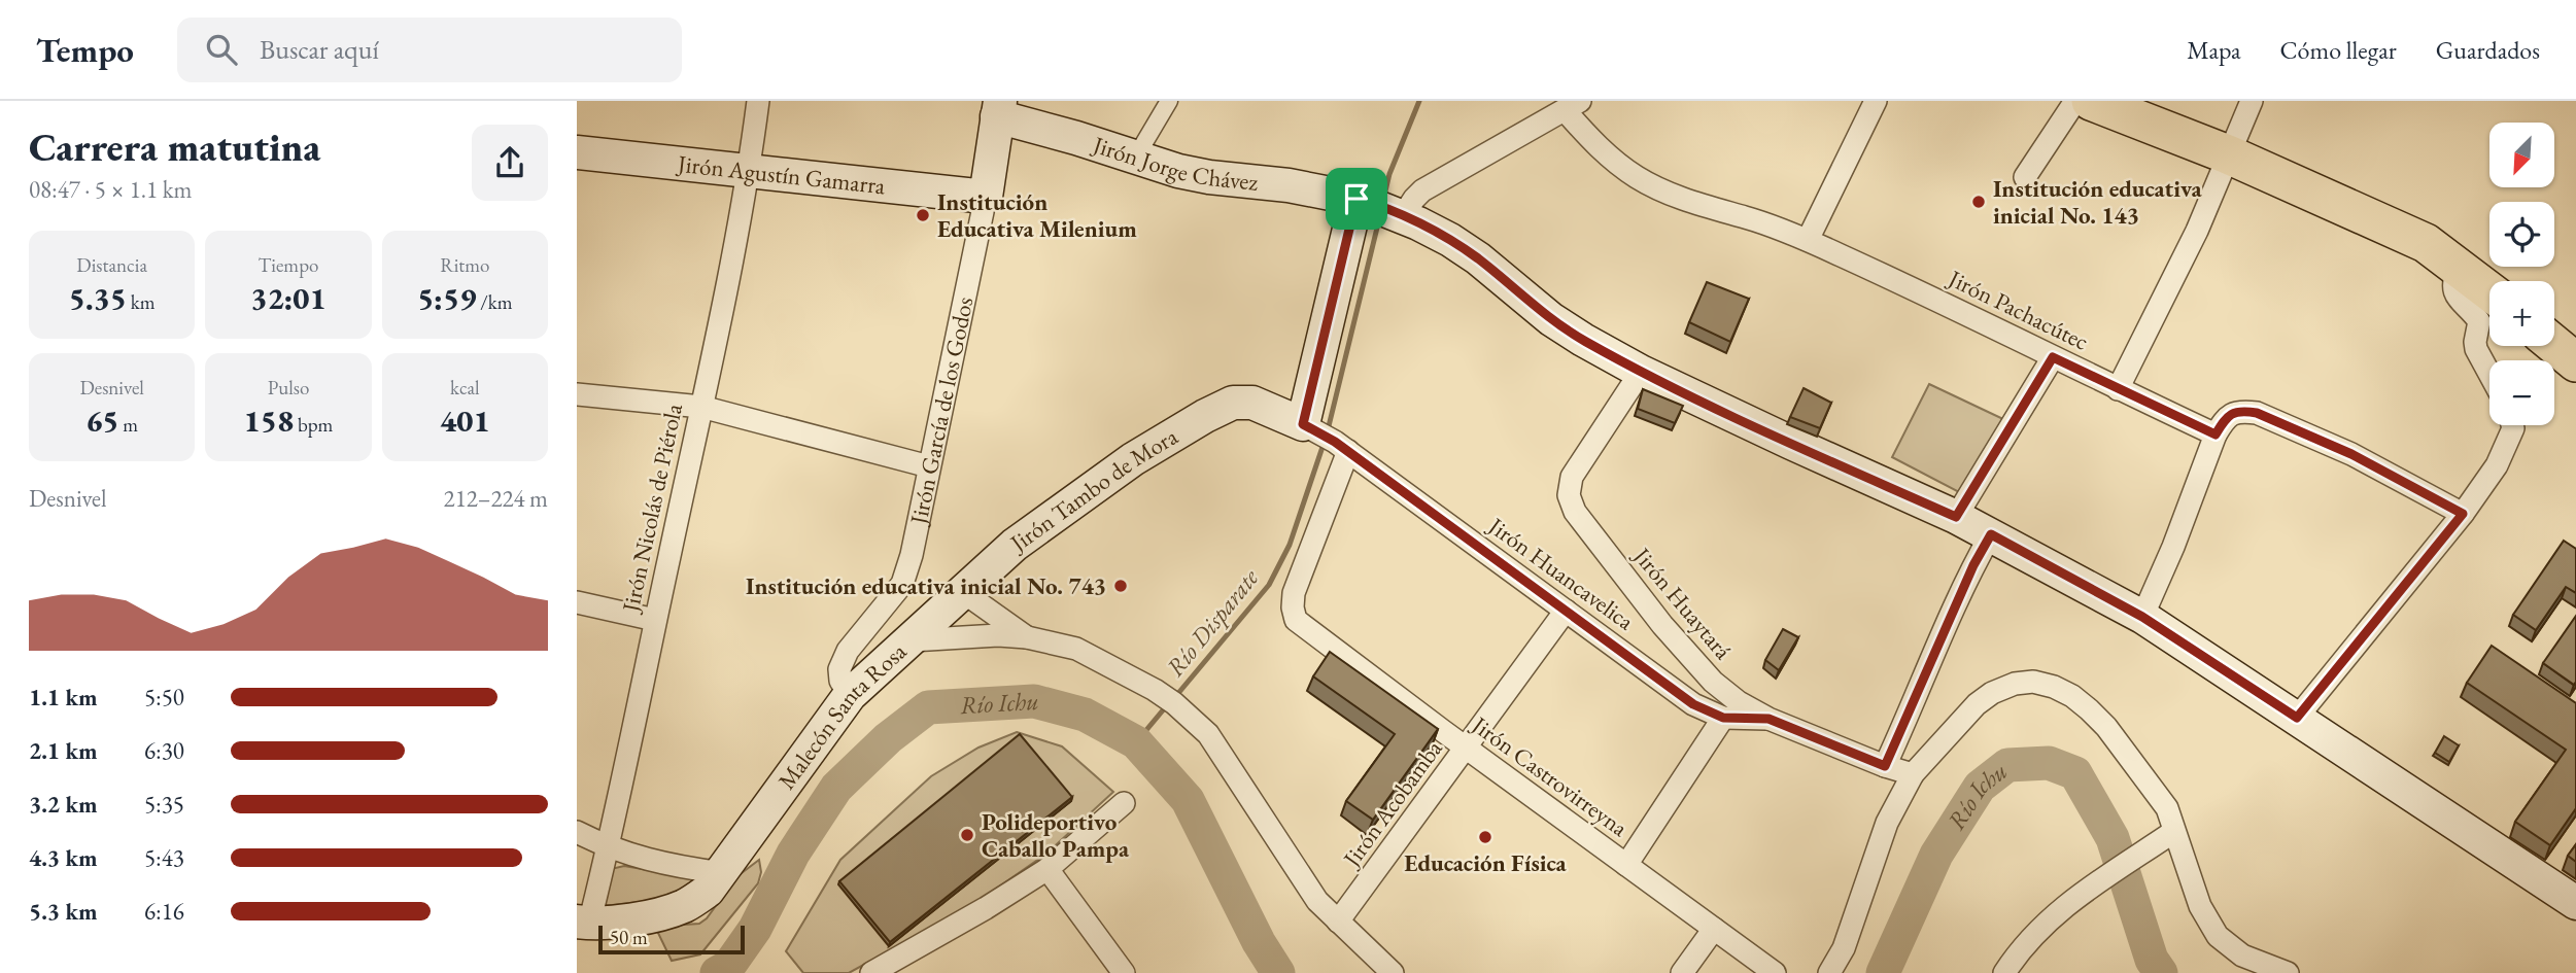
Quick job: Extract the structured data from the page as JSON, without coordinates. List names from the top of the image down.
{
  "streets": {
    "main road": [
      "Jirón Jorge Chávez",
      "Jirón Agustín Gamarra",
      "Jirón García de los Godos",
      "Jirón Tambo de Mora",
      "Malecón Santa Rosa"
    ],
    "street": [
      "Jirón Pachacútec",
      "Jirón Nicolás de Piérola",
      "Jirón Huancavelica",
      "Jirón Huaytará",
      "Jirón Castrovirreyna",
      "Jirón Acobamba"
    ]
  },
  "crossings": [
    ["Jirón Jorge Chávez", "Jirón García de los Godos"],
    ["Jirón Jorge Chávez", "Jirón Huaytará"],
    ["Jirón Agustín Gamarra", "Jirón García de los Godos"],
    ["Jirón Agustín Gamarra", "Jirón Nicolás de Piérola"],
    ["Jirón García de los Godos", "Malecón Santa Rosa"],
    ["Jirón Tambo de Mora", "Jirón Huancavelica"],
    ["Jirón Tambo de Mora", "Malecón Santa Rosa"],
    ["Jirón Tambo de Mora", "Jirón Castrovirreyna"],
    ["Jirón Nicolás de Piérola", "Malecón Santa Rosa"],
    ["Jirón Huancavelica", "Jirón Huaytará"],
    ["Jirón Huancavelica", "Jirón Castrovirreyna"],
    ["Jirón Huancavelica", "Jirón Acobamba"],
    ["Malecón Santa Rosa", "Jirón Acobamba"],
    ["Jirón Castrovirreyna", "Jirón Acobamba"]
  ],
  "water": ["Río Disparate", "Río Ichu"],
  "places": [
    "Institución educativa inicial No. 143",
    "Institución Educativa Milenium",
    "Institución educativa inicial No. 743",
    "Polideportivo Caballo Pampa",
    "Educación Física"
  ],
  "scale_bar": "50 m",
  "north": "bottom left",
  "page": {
    "header": "Tempo",
    "search": "Buscar aquí",
    "nav": ["Mapa", "Cómo llegar", "Guardados"],
    "heading": ["Carrera matutina", "08:47 · 5 × 1.1 km"],
    "map_buttons": ["+", "−"],
    "stats": [
      ["Distancia", "5.35 km"],
      ["Tiempo", "32:01"],
      ["Ritmo", "5:59 /km"],
      ["Desnivel", "65 m"],
      ["Pulso", "158 bpm"],
      ["kcal", "401"]
    ],
    "chart": ["Desnivel", "212–224 m"],
    "list": [
      {
        "name": "1.1 km",
        "note": "5:50"
      },
      {
        "name": "2.1 km",
        "note": "6:30"
      },
      {
        "name": "3.2 km",
        "note": "5:35"
      },
      {
        "name": "4.3 km",
        "note": "5:43"
      },
      {
        "name": "5.3 km",
        "note": "6:16"
      }
    ],
    "scale": "50 m"
  }
}
